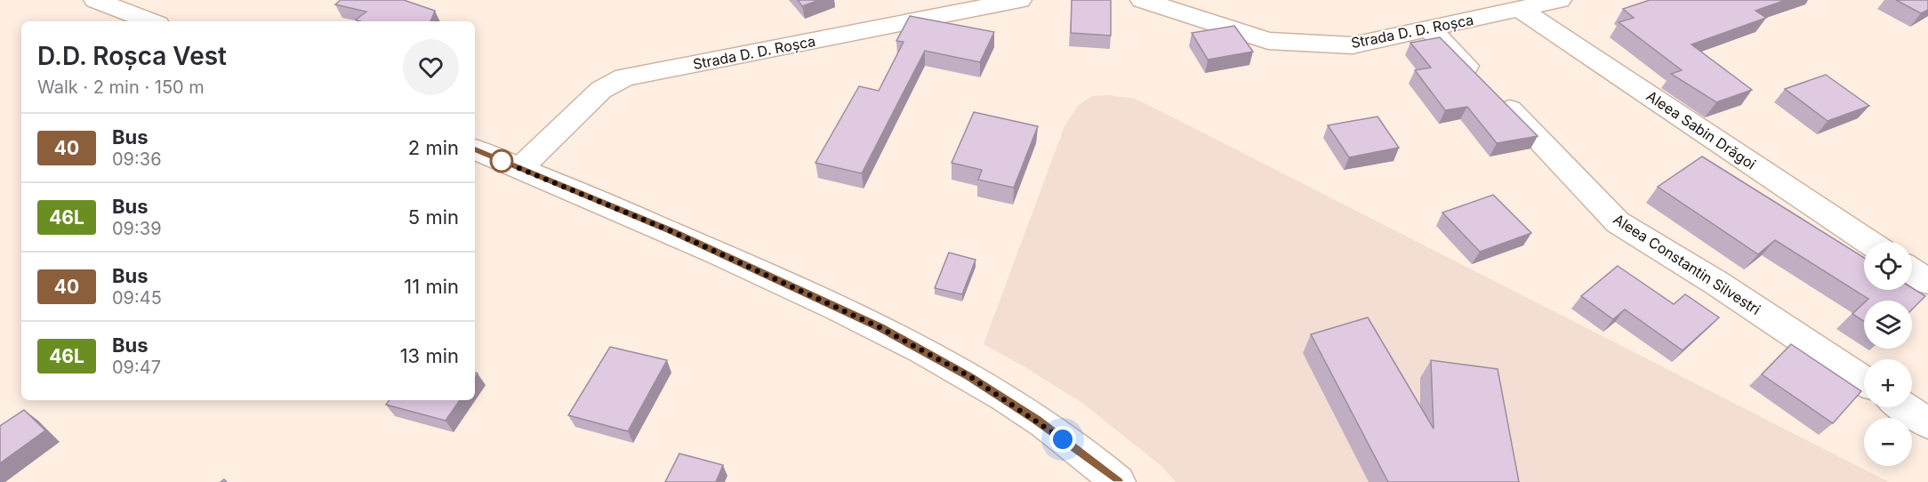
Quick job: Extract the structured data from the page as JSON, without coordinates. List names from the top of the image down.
{
  "streets": {
    "street": ["Strada D. D. Roșca", "Aleea Sabin Drăgoi", "Aleea Constantin Silvestri"]
  },
  "crossings": [
    ["Strada D. D. Roșca", "Aleea Sabin Drăgoi"],
    ["Strada D. D. Roșca", "Aleea Constantin Silvestri"]
  ],
  "lines": ["bus line 40"],
  "page": {
    "heading": ["D.D. Roșca Vest", "Walk · 2 min · 150 m"],
    "list": [
      {
        "mark": "40",
        "name": "Bus",
        "note": "09:36",
        "value": "2 min"
      },
      {
        "mark": "46L",
        "name": "Bus",
        "note": "09:39",
        "value": "5 min"
      },
      {
        "mark": "40",
        "name": "Bus",
        "note": "09:45",
        "value": "11 min"
      },
      {
        "mark": "46L",
        "name": "Bus",
        "note": "09:47",
        "value": "13 min"
      }
    ],
    "map_buttons": ["+", "−"]
  }
}
